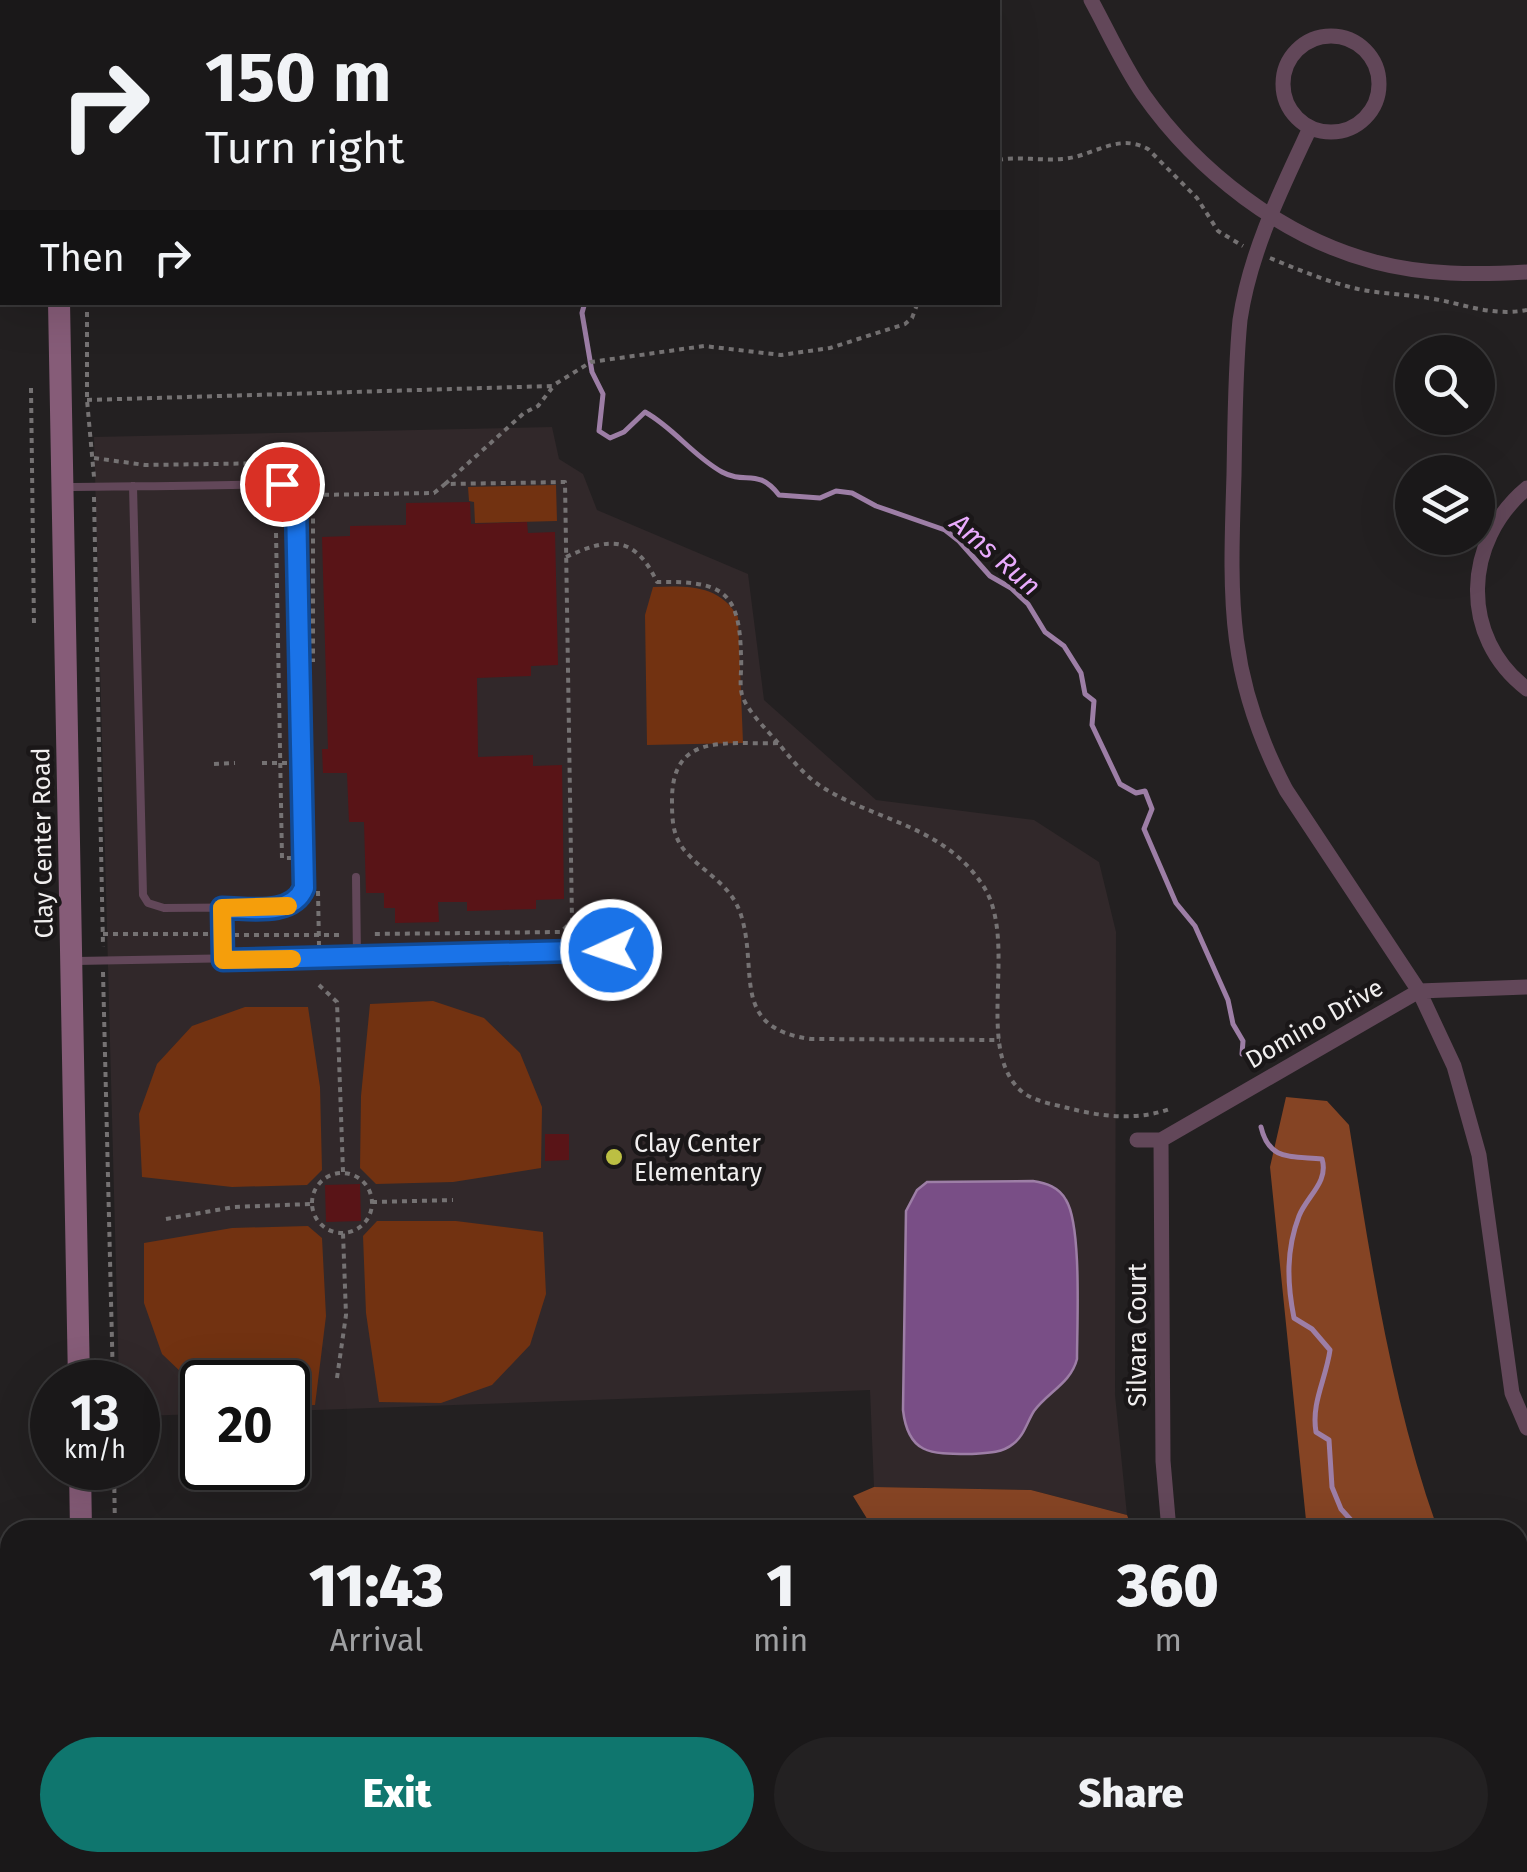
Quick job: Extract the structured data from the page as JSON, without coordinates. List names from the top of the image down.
{
  "streets": {
    "street": ["Clay Center Road", "Domino Drive", "Silvara Court"]
  },
  "crossings": [
    ["Domino Drive", "Silvara Court"]
  ],
  "water": ["Ams Run"],
  "places": ["Clay Center Elementary"],
  "page": {
    "turn": ["150 m", "Turn right"],
    "then": "Then",
    "speed": "13 km/h",
    "limit": "20",
    "eta": [
      "11:43",
      "Arrival",
      "1",
      "min",
      "360",
      "m"
    ],
    "buttons": ["Exit", "Share"]
  }
}
